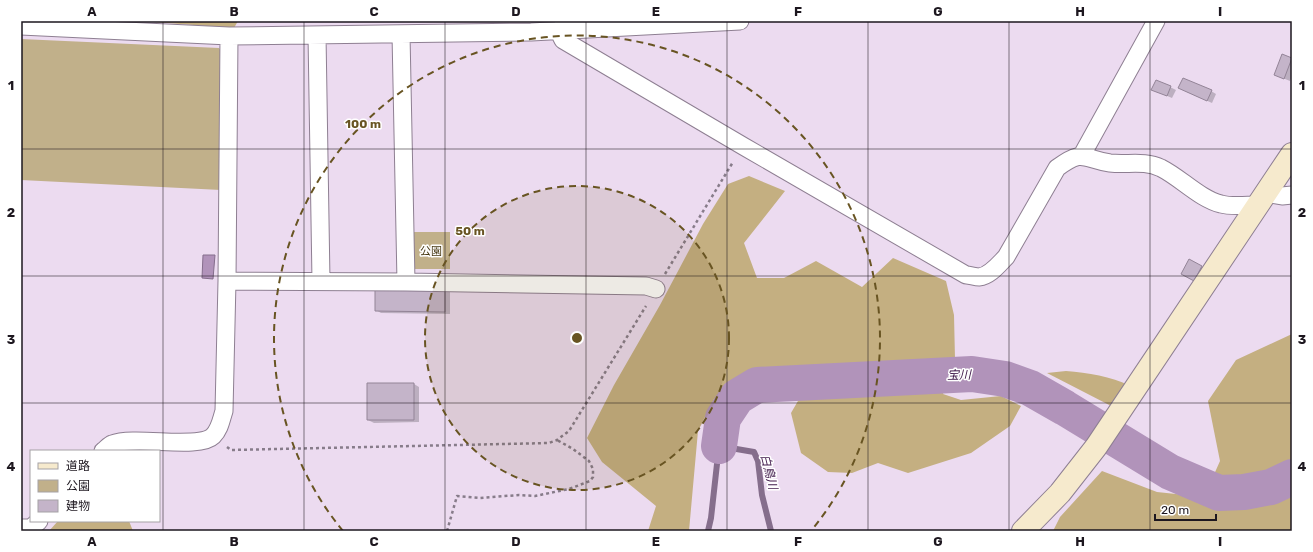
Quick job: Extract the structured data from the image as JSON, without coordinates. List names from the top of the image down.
{
  "water": ["宝川", "白鳥川"],
  "parks": ["公園"],
  "legend": ["道路", "公園", "建物"],
  "scale_bar": "20 m",
  "grid": {
    "columns": [
      "A",
      "B",
      "C",
      "D",
      "E",
      "F",
      "G",
      "H",
      "I"
    ],
    "rows": [
      "1",
      "2",
      "3",
      "4"
    ]
  },
  "rings": ["100 m", "50 m"]
}
